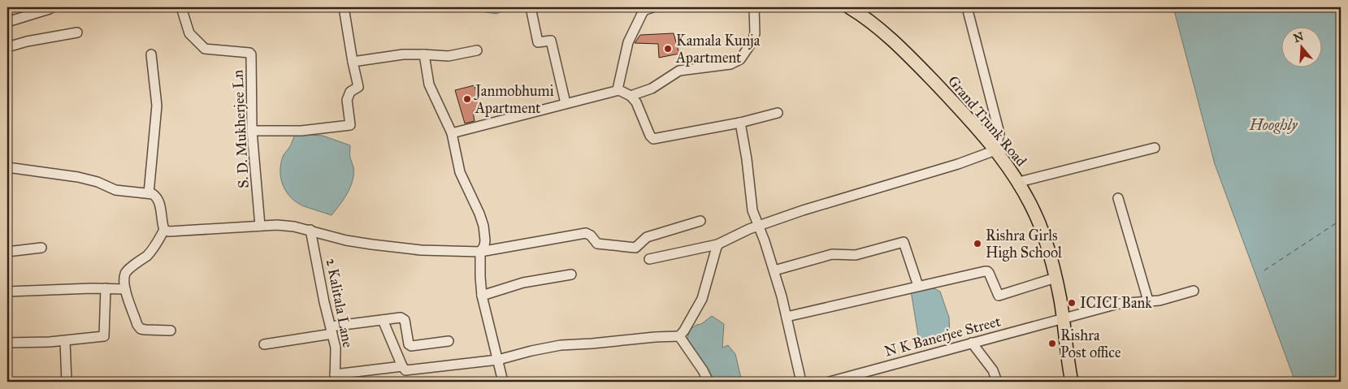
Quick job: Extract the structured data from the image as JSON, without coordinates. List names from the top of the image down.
{
  "streets": {
    "main road": ["Grand Trunk Road"],
    "street": ["S. D. Mukherjee Ln", "2 Kalitala Lane", "N K Banerjee Street"]
  },
  "crossings": [
    ["Grand Trunk Road", "N K Banerjee Street"]
  ],
  "water": ["Hooghly"],
  "places": [
    "Kamala Kunja Apartment",
    "Janmobhumi Apartment",
    "Rishra Girls High School",
    "ICICI Bank",
    "Rishra Post office"
  ],
  "north": "top"
}
